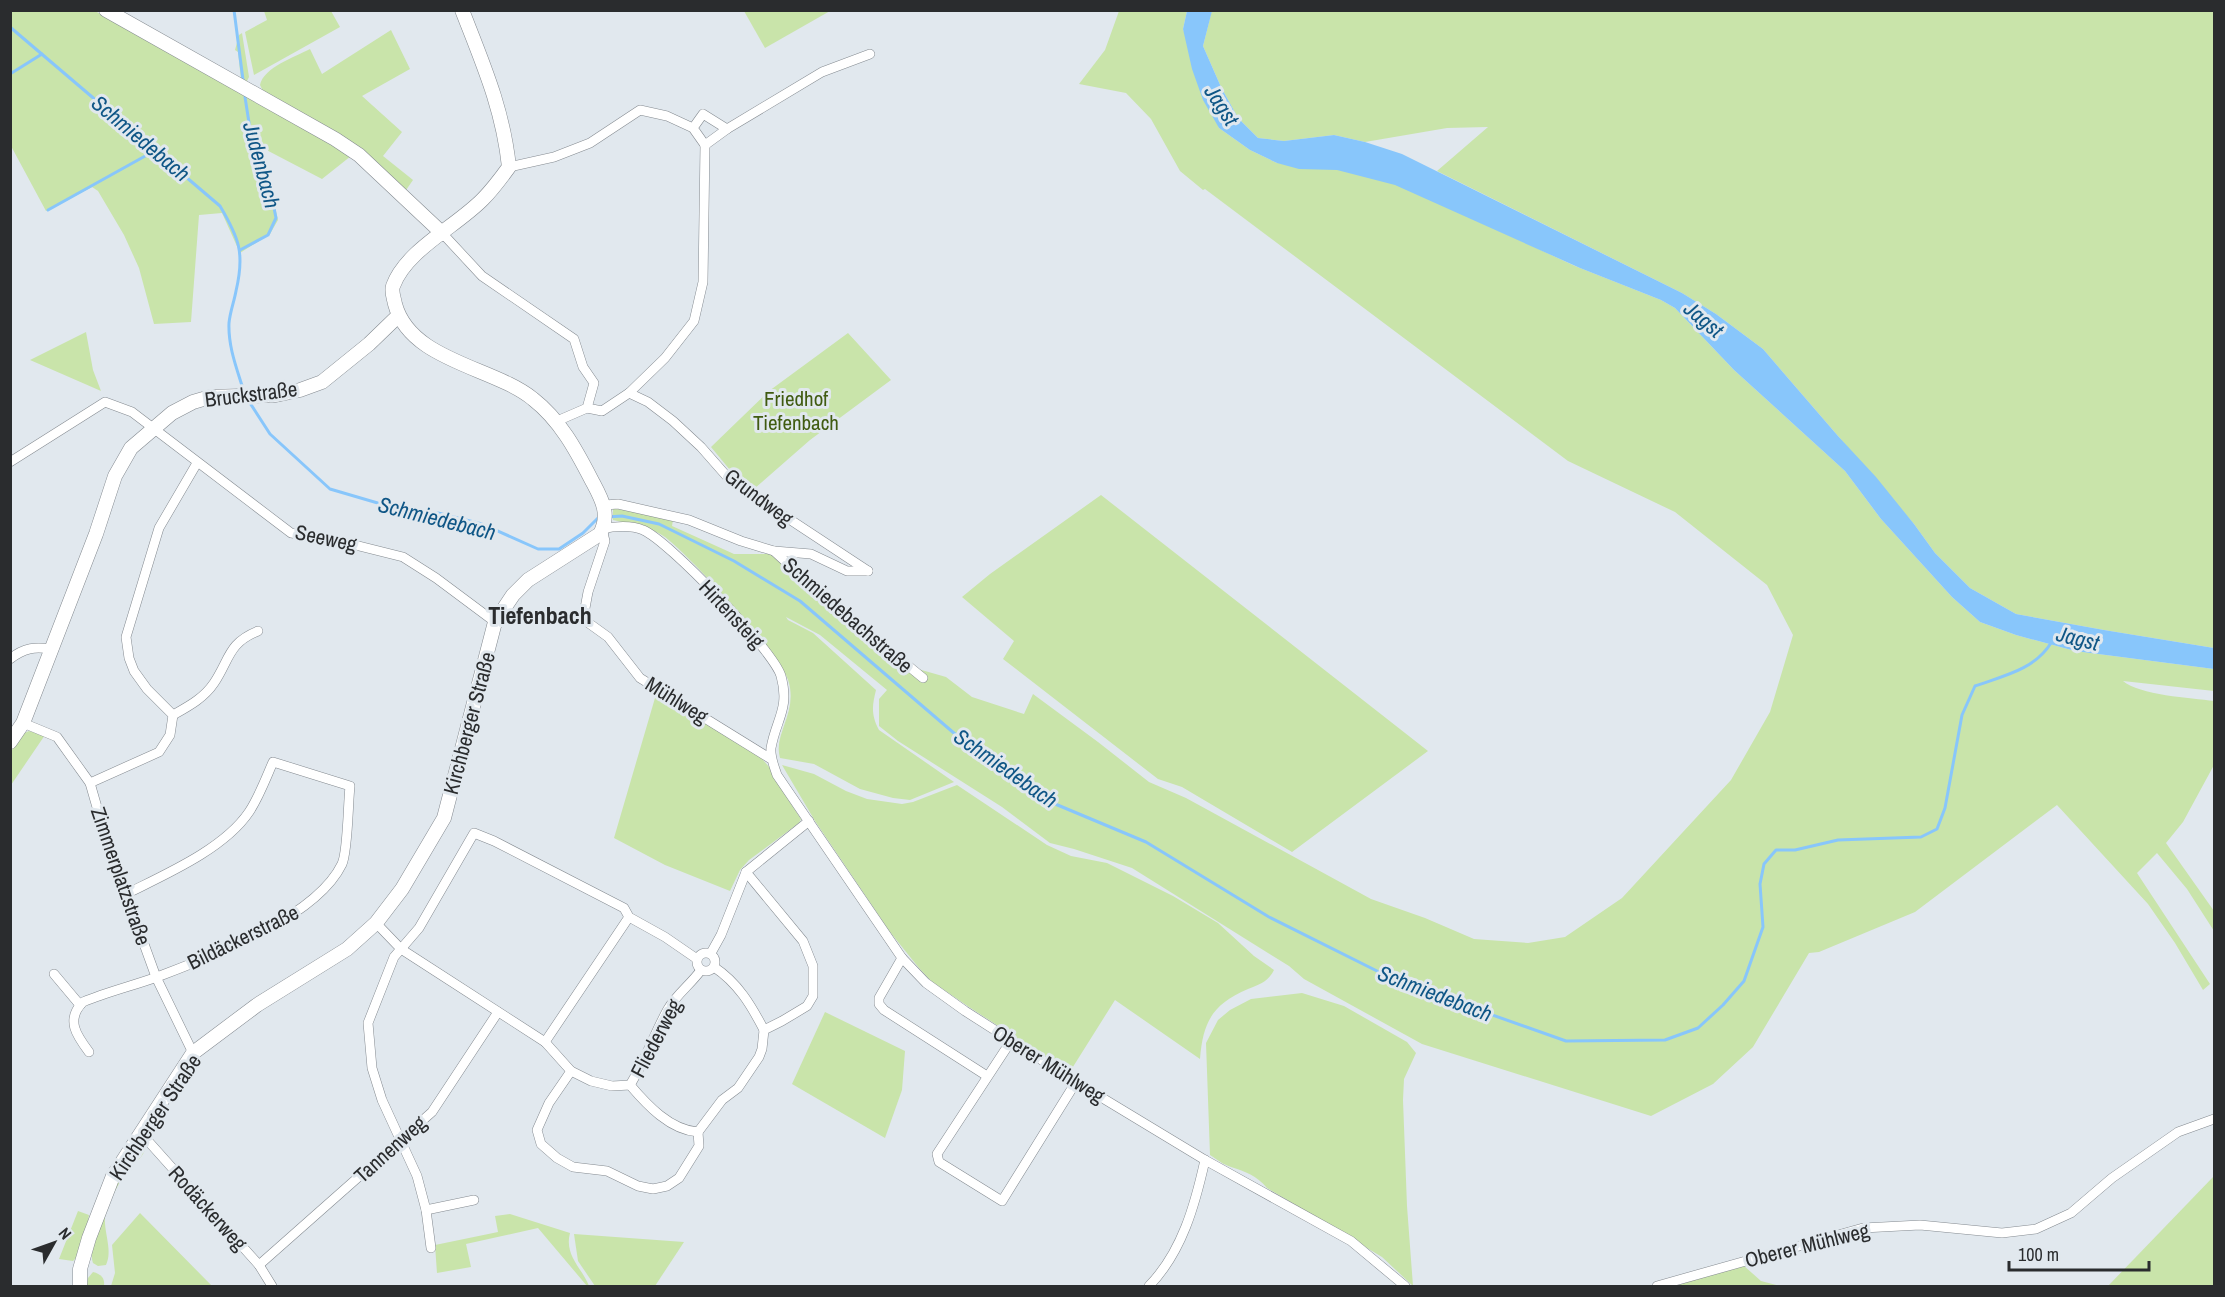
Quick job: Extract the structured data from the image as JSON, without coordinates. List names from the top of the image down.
{
  "streets": {
    "main road": ["Bruckstraße", "Kirchberger Straße"],
    "street": [
      "Grundweg",
      "Seeweg",
      "Hirtensteig",
      "Schmiedebachstraße",
      "Mühlweg",
      "Zimmerplatzstraße",
      "Bildäckerstraße",
      "Fliederweg",
      "Oberer Mühlweg",
      "Tannenweg",
      "Rodäckerweg"
    ]
  },
  "crossings": [
    ["Bruckstraße", "Seeweg"],
    ["Bruckstraße", "Zimmerplatzstraße"],
    ["Grundweg", "Schmiedebachstraße"],
    ["Seeweg", "Kirchberger Straße"],
    ["Hirtensteig", "Schmiedebachstraße"],
    ["Hirtensteig", "Mühlweg"],
    ["Hirtensteig", "Kirchberger Straße"],
    ["Hirtensteig", "Oberer Mühlweg"],
    ["Schmiedebachstraße", "Mühlweg"],
    ["Schmiedebachstraße", "Kirchberger Straße"],
    ["Mühlweg", "Kirchberger Straße"],
    ["Mühlweg", "Oberer Mühlweg"],
    ["Kirchberger Straße", "Zimmerplatzstraße"],
    ["Kirchberger Straße", "Fliederweg"],
    ["Kirchberger Straße", "Rodäckerweg"],
    ["Zimmerplatzstraße", "Bildäckerstraße"],
    ["Fliederweg", "Tannenweg"],
    ["Tannenweg", "Rodäckerweg"]
  ],
  "districts": ["Tiefenbach"],
  "water": ["Jagst", "Schmiedebach", "Judenbach"],
  "parks": ["Friedhof Tiefenbach"],
  "scale_bar": "100 m",
  "north": "top right"
}
